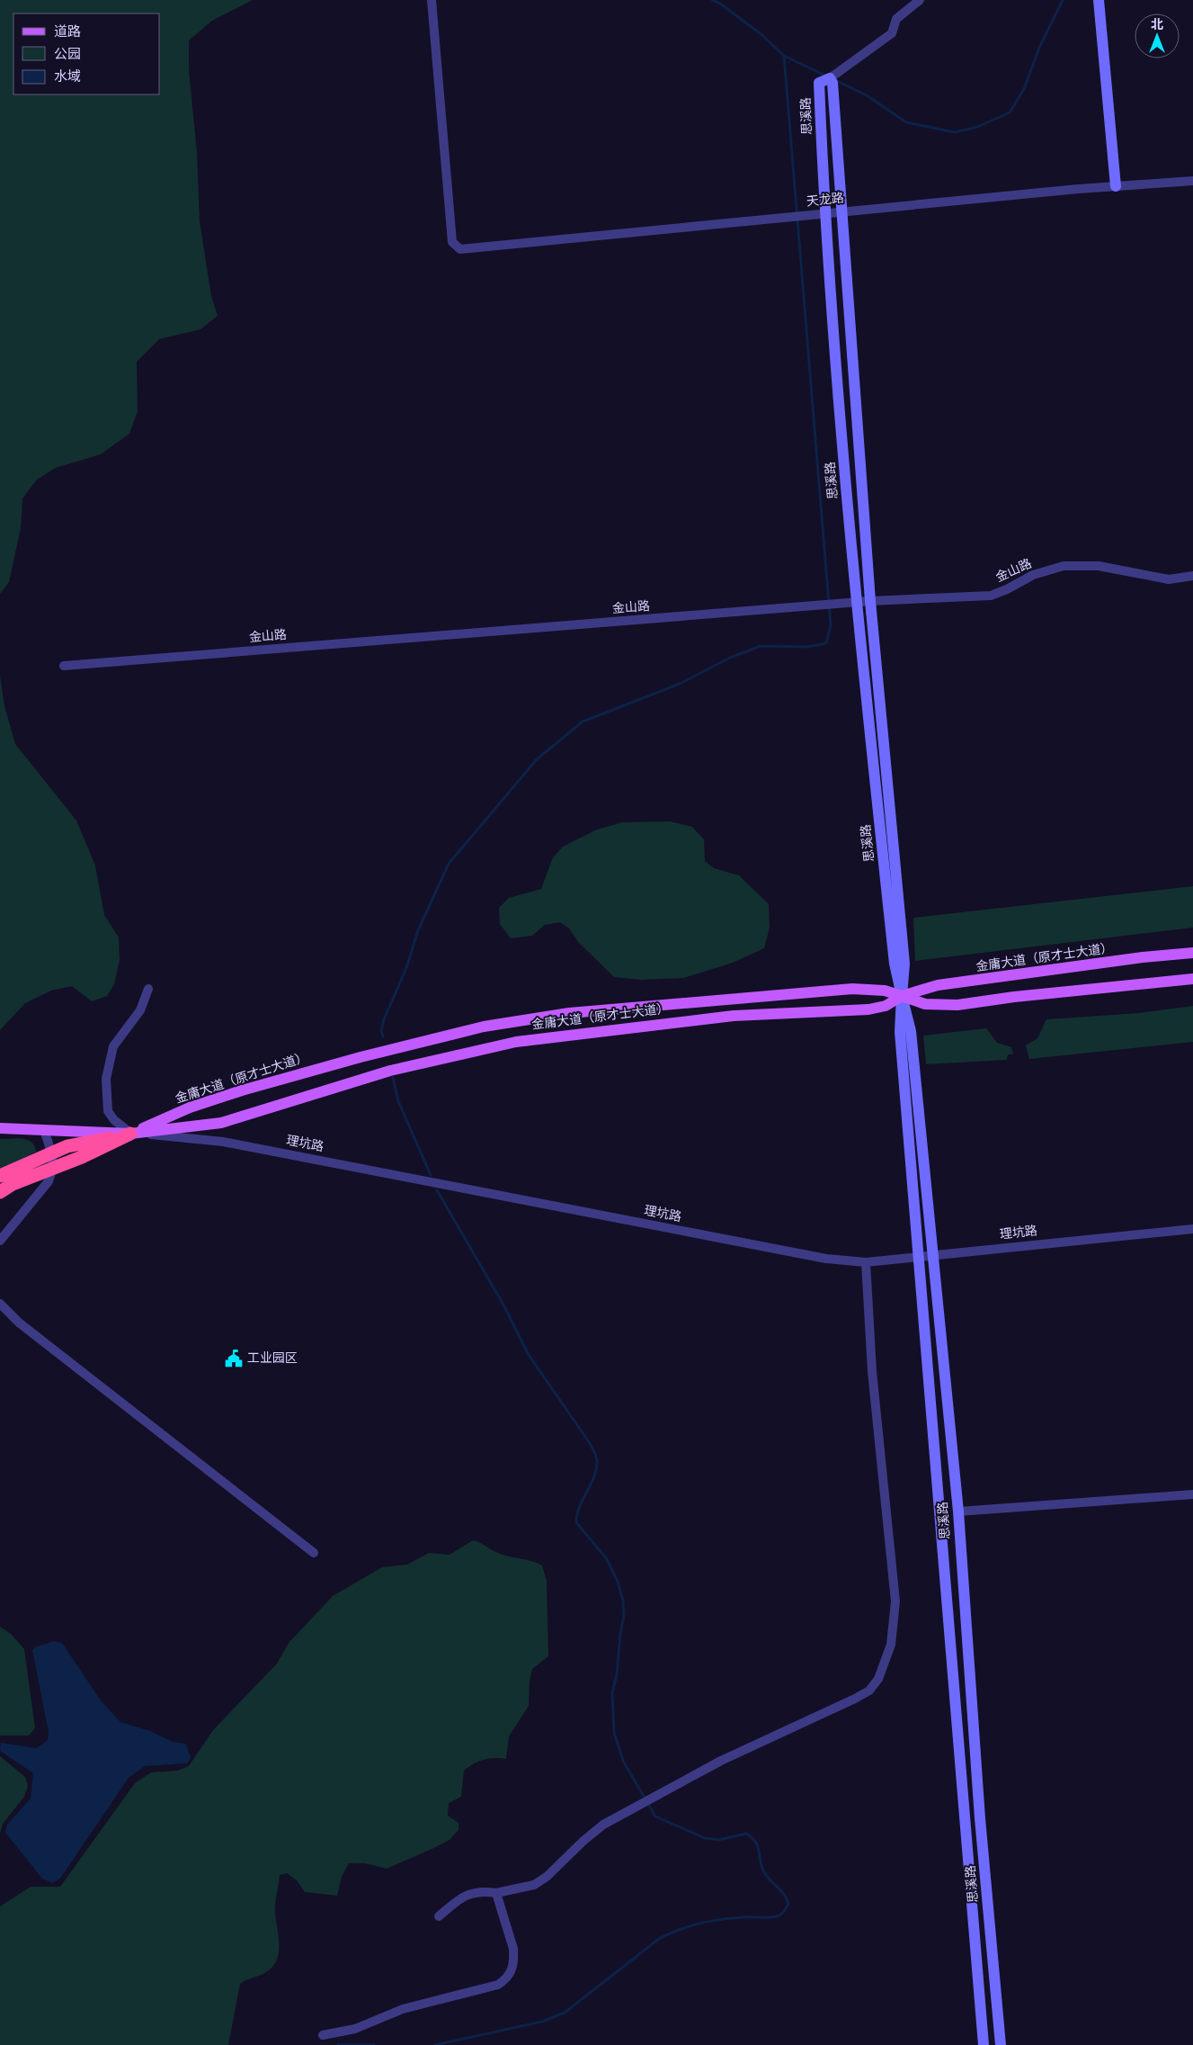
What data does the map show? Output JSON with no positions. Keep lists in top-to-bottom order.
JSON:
{
  "streets": {
    "main road": ["金庸大道（原才士大道）"],
    "street": [
      "思溪路",
      "天龙路",
      "金山路",
      "理坑路"
    ]
  },
  "crossings": [
    ["思溪路", "天龙路"],
    ["思溪路", "金山路"],
    ["思溪路", "金庸大道（原才士大道）"],
    ["思溪路", "理坑路"],
    ["金庸大道（原才士大道）", "理坑路"]
  ],
  "places": {
    "public building": ["工业园区"]
  },
  "legend": ["道路", "公园", "水域"],
  "north": "top"
}
